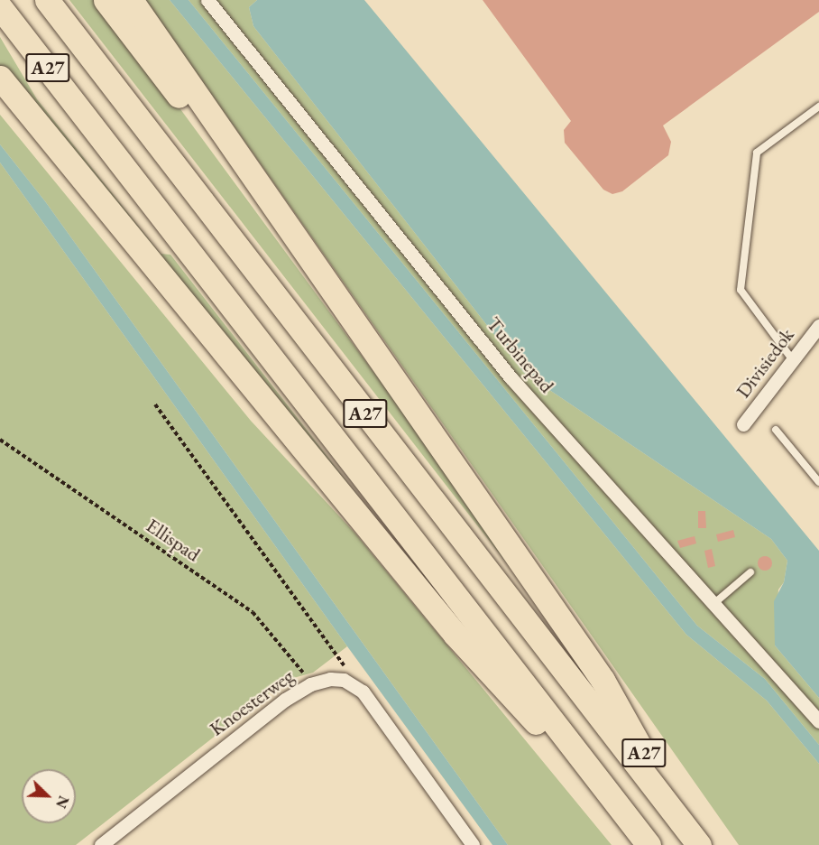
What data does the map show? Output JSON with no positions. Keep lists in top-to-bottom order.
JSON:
{
  "streets": {
    "highway": ["A27"],
    "street": ["Turbinepad", "Divisiedok", "Knoesterweg"],
    "path": ["Ellispad"]
  },
  "crossings": [
    ["Ellispad", "Knoesterweg"]
  ],
  "north": "bottom right"
}
